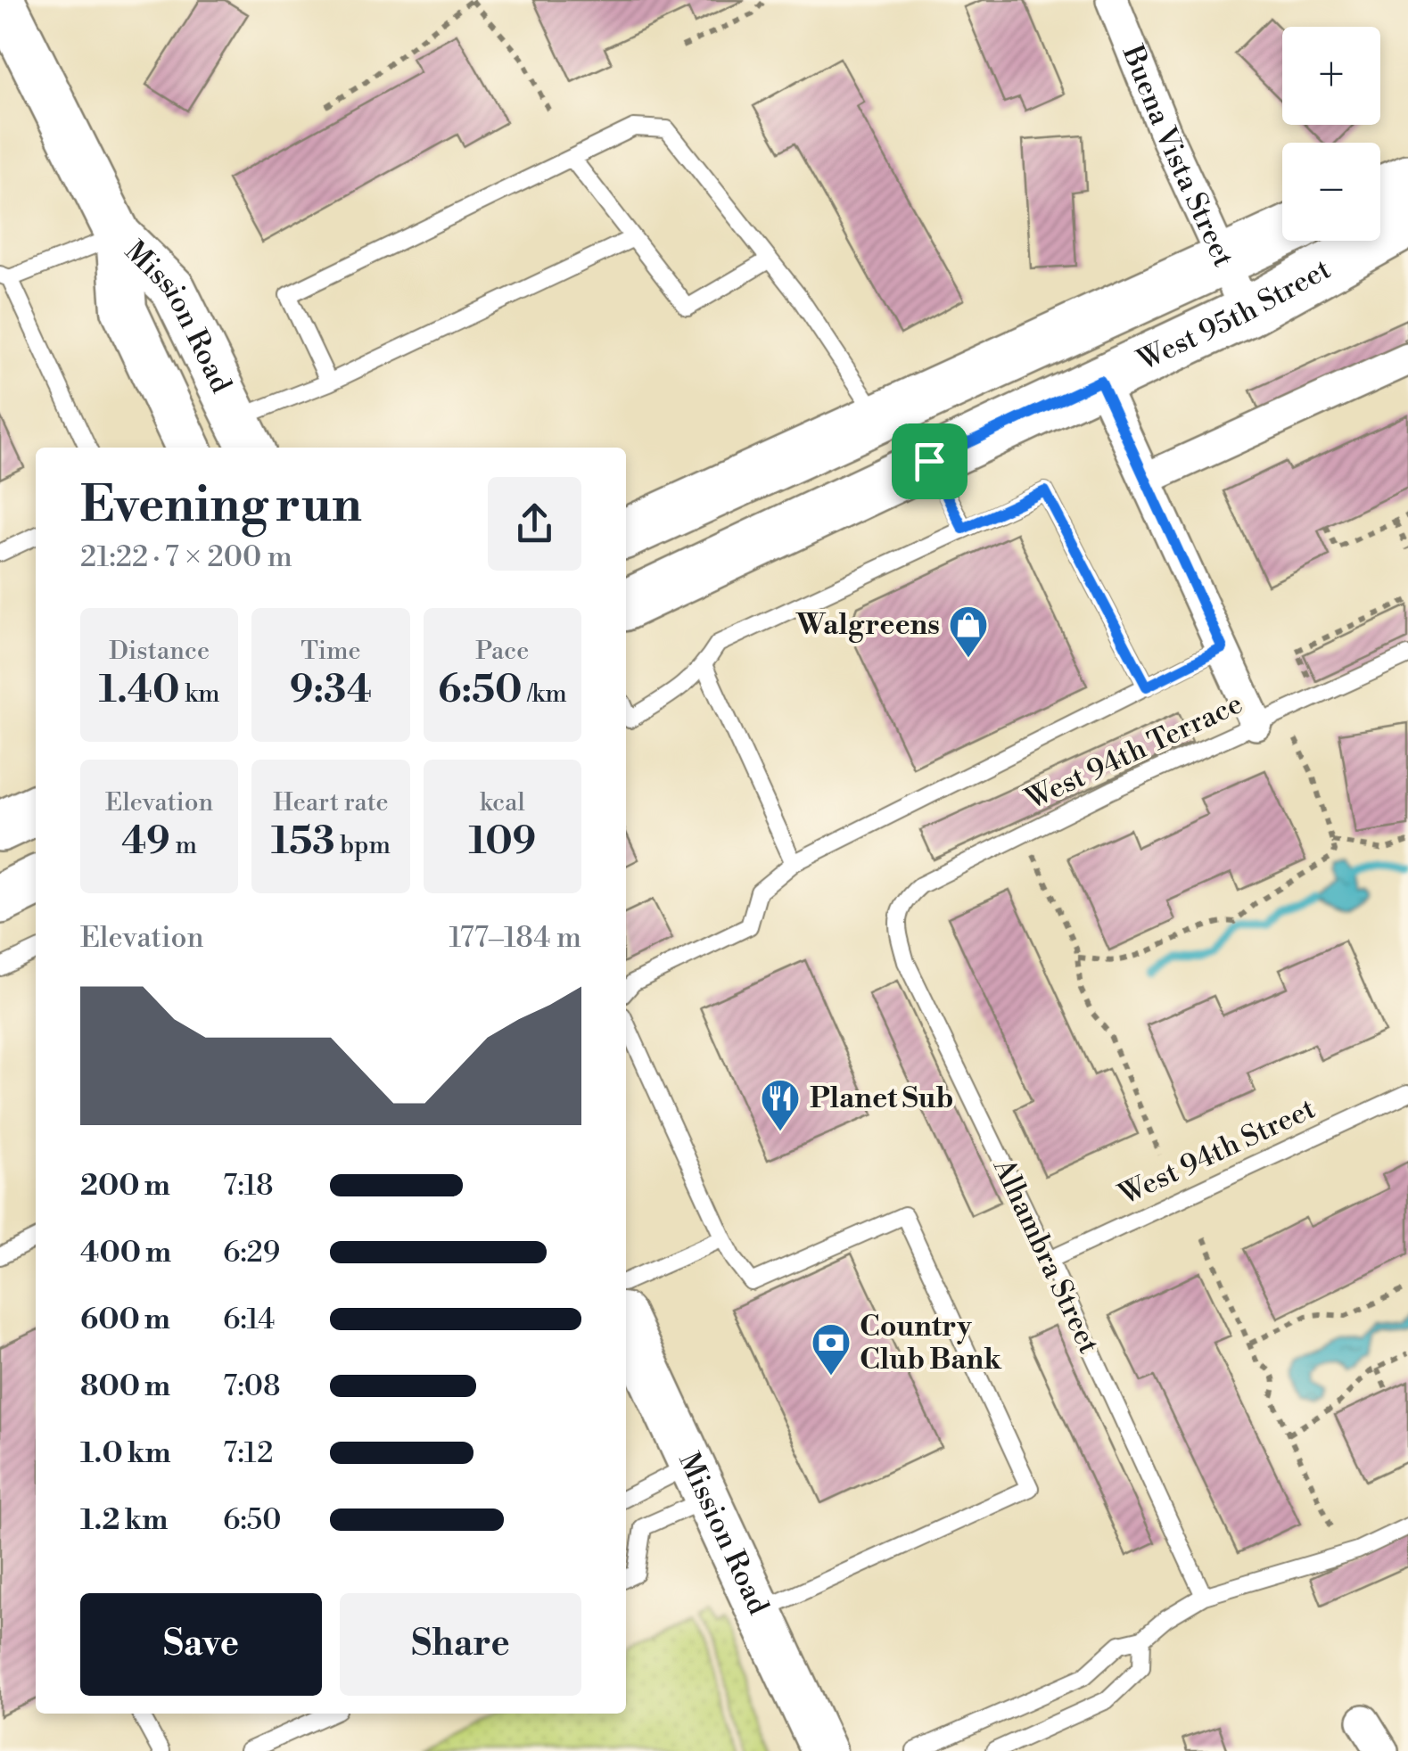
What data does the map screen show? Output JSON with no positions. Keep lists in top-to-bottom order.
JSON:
{
  "streets": {
    "main road": ["West 95th Street", "Mission Road"],
    "street": ["Buena Vista Street"],
    "lane": ["West 94th Terrace", "West 94th Street", "Alhambra Street"]
  },
  "crossings": [
    ["Buena Vista Street", "West 95th Street"],
    ["West 94th Terrace", "Alhambra Street"],
    ["West 94th Street", "Alhambra Street"]
  ],
  "places": {
    "shop": ["Walgreens"],
    "restaurant": ["Planet Sub"],
    "bank": ["Country Club Bank"]
  },
  "page": {
    "map_buttons": ["+", "−"],
    "heading": ["Evening run", "21:22 · 7 × 200 m"],
    "stats": [
      ["Distance", "1.40 km"],
      ["Time", "9:34"],
      ["Pace", "6:50 /km"],
      ["Elevation", "49 m"],
      ["Heart rate", "153 bpm"],
      ["kcal", "109"]
    ],
    "chart": ["Elevation", "177–184 m"],
    "list": [
      {
        "name": "200 m",
        "note": "7:18"
      },
      {
        "name": "400 m",
        "note": "6:29"
      },
      {
        "name": "600 m",
        "note": "6:14"
      },
      {
        "name": "800 m",
        "note": "7:08"
      },
      {
        "name": "1.0 km",
        "note": "7:12"
      },
      {
        "name": "1.2 km",
        "note": "6:50"
      }
    ],
    "buttons": ["Save", "Share"]
  }
}
